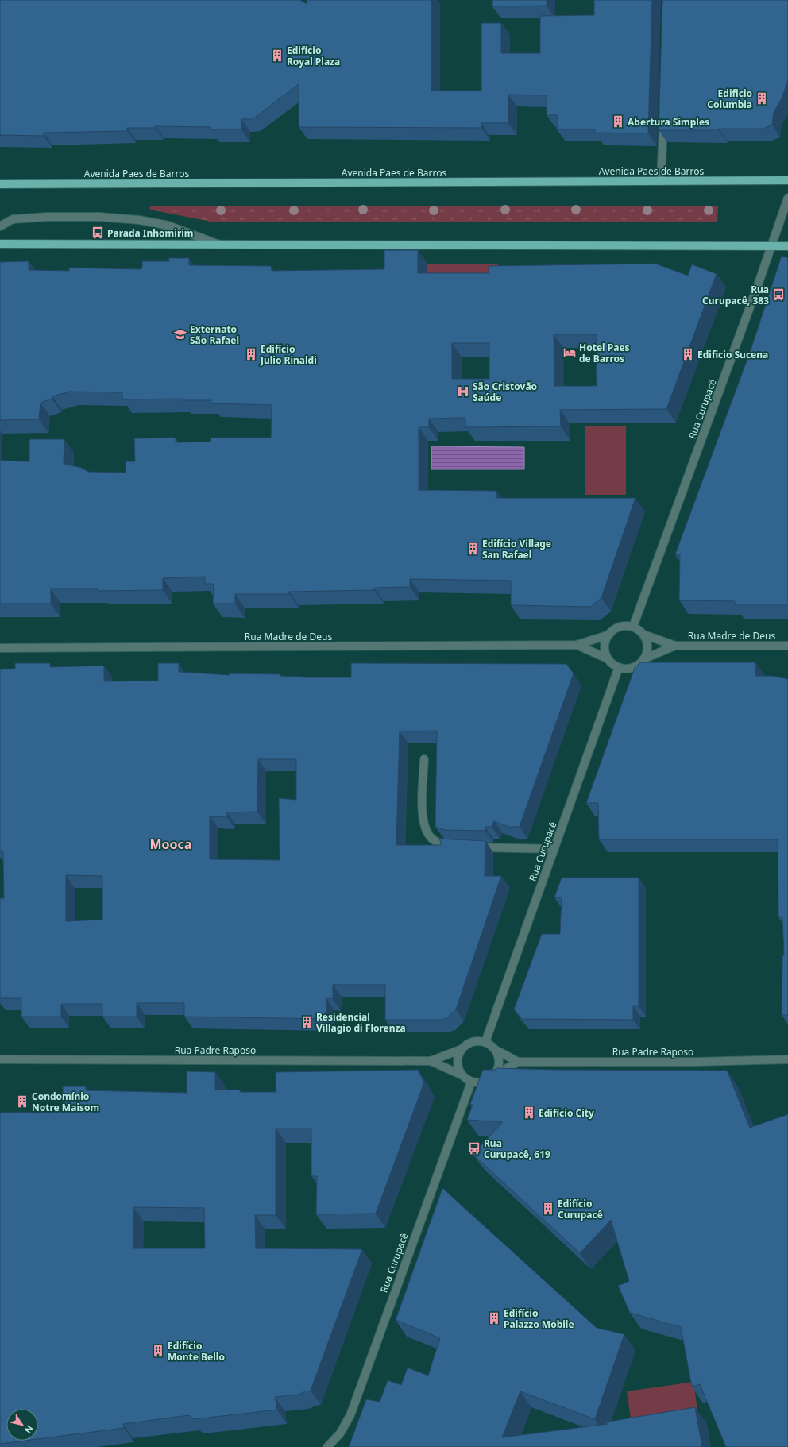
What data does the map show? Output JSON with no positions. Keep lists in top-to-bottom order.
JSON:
{
  "streets": {
    "main road": ["Avenida Paes de Barros"],
    "street": ["Rua Curupacê", "Rua Madre de Deus", "Rua Padre Raposo"]
  },
  "crossings": [
    ["Rua Curupacê", "Rua Madre de Deus"],
    ["Rua Curupacê", "Rua Padre Raposo"]
  ],
  "districts": ["Mooca"],
  "places": {
    "building": [
      "Edifício Royal Plaza",
      "Edificio Columbia",
      "Abertura Simples",
      "Edifício Julio Rinaldi",
      "Edificio Sucena",
      "Edifício Village San Rafael",
      "Residencial Villagio di Florenza",
      "Condomínio Notre Maisom",
      "Edifício City",
      "Edifício Curupacê",
      "Edifício Palazzo Mobile",
      "Edifício Monte Bello"
    ],
    "bus stop": ["Parada Inhomirim", "Rua Curupacê, 383", "Rua Curupacê, 619"],
    "school or university": ["Externato São Rafael"],
    "hotel": ["Hotel Paes de Barros"],
    "hospital": ["São Cristovão Saúde"]
  },
  "north": "bottom right"
}
